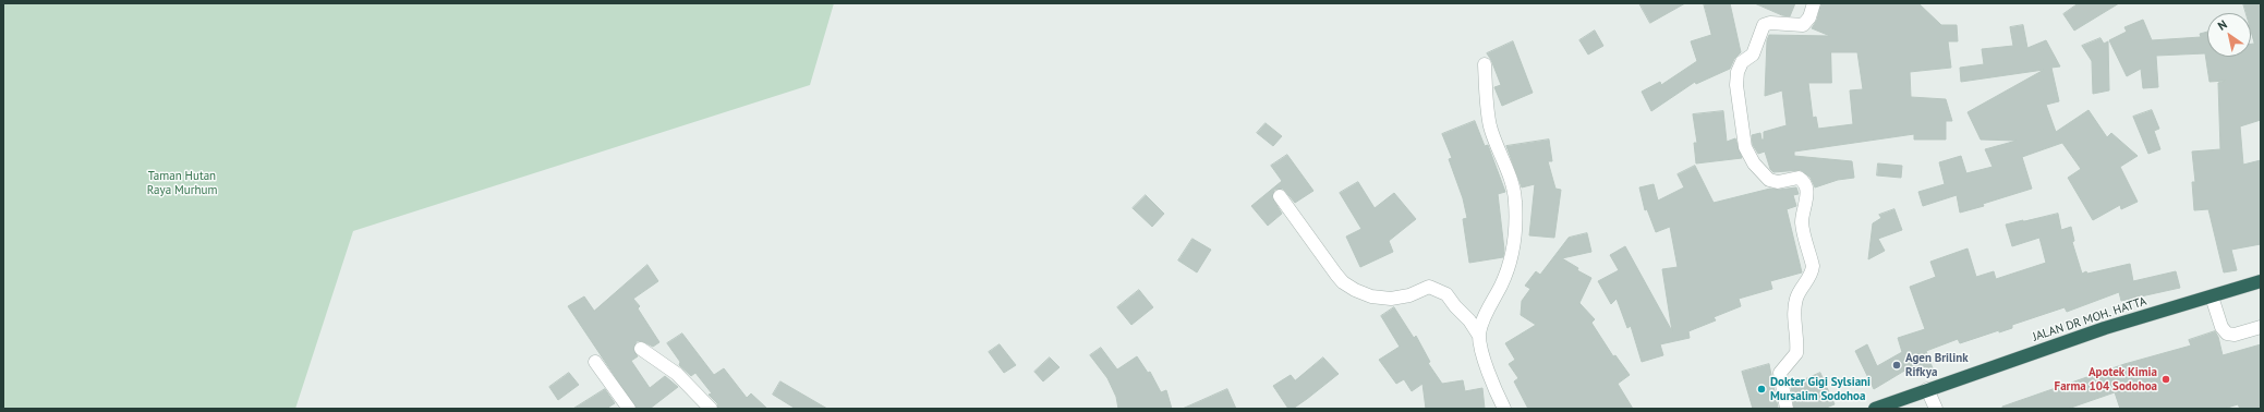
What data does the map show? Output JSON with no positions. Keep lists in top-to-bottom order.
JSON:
{
  "streets": {
    "highway": ["JALAN DR MOH. HATTA"]
  },
  "parks": ["Taman Hutan Raya Murhum"],
  "places": ["Agen Brilink Rifkya", "Apotek Kimia Farma 104 Sodohoa", "Dokter Gigi Sylsiani Mursalim Sodohoa"],
  "north": "top left"
}
